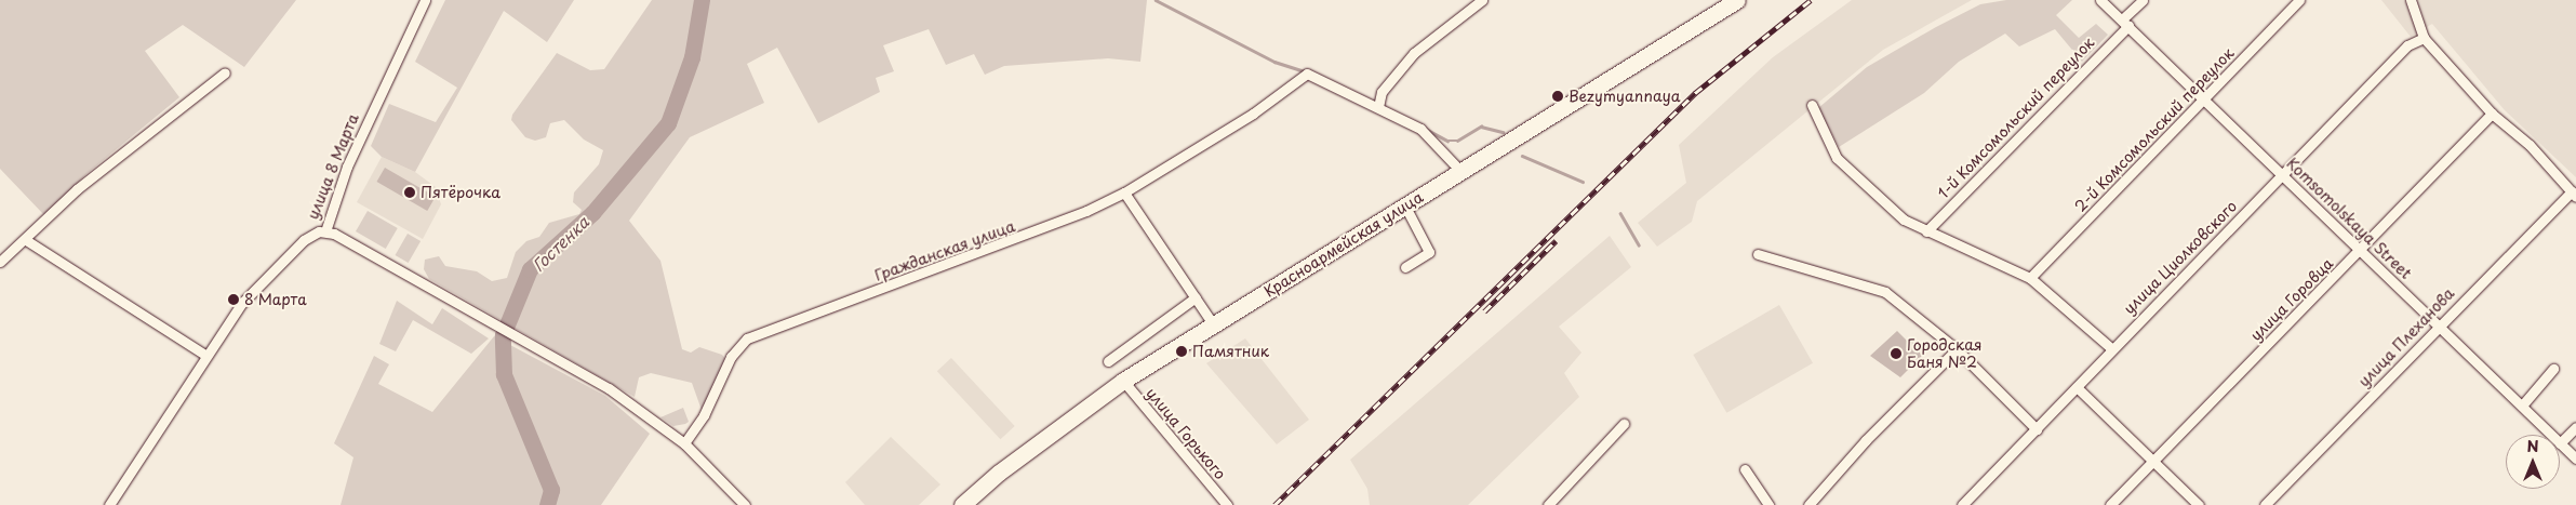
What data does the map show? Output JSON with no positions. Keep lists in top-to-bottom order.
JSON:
{
  "streets": {
    "main road": ["Красноармейская улица"],
    "street": [
      "1-й Комсомольский переулок",
      "2-й Комсомольский переулок",
      "улица 8 Марта",
      "Komsomolskaya Street",
      "Гражданская улица",
      "улица Циолковского",
      "улица Горовца",
      "улица Плеханова",
      "улица Горького"
    ]
  },
  "crossings": [
    ["1-й Комсомольский переулок", "Komsomolskaya Street"],
    ["2-й Комсомольский переулок", "Komsomolskaya Street"],
    ["Komsomolskaya Street", "улица Циолковского"],
    ["Komsomolskaya Street", "улица Горовца"],
    ["Komsomolskaya Street", "улица Плеханова"],
    ["Красноармейская улица", "улица Горького"]
  ],
  "water": ["Гостенка"],
  "places": [
    "Bezymyannaya",
    "Пятёрочка",
    "8 Марта",
    "Памятник",
    "Городская Баня №2"
  ],
  "north": "top"
}
